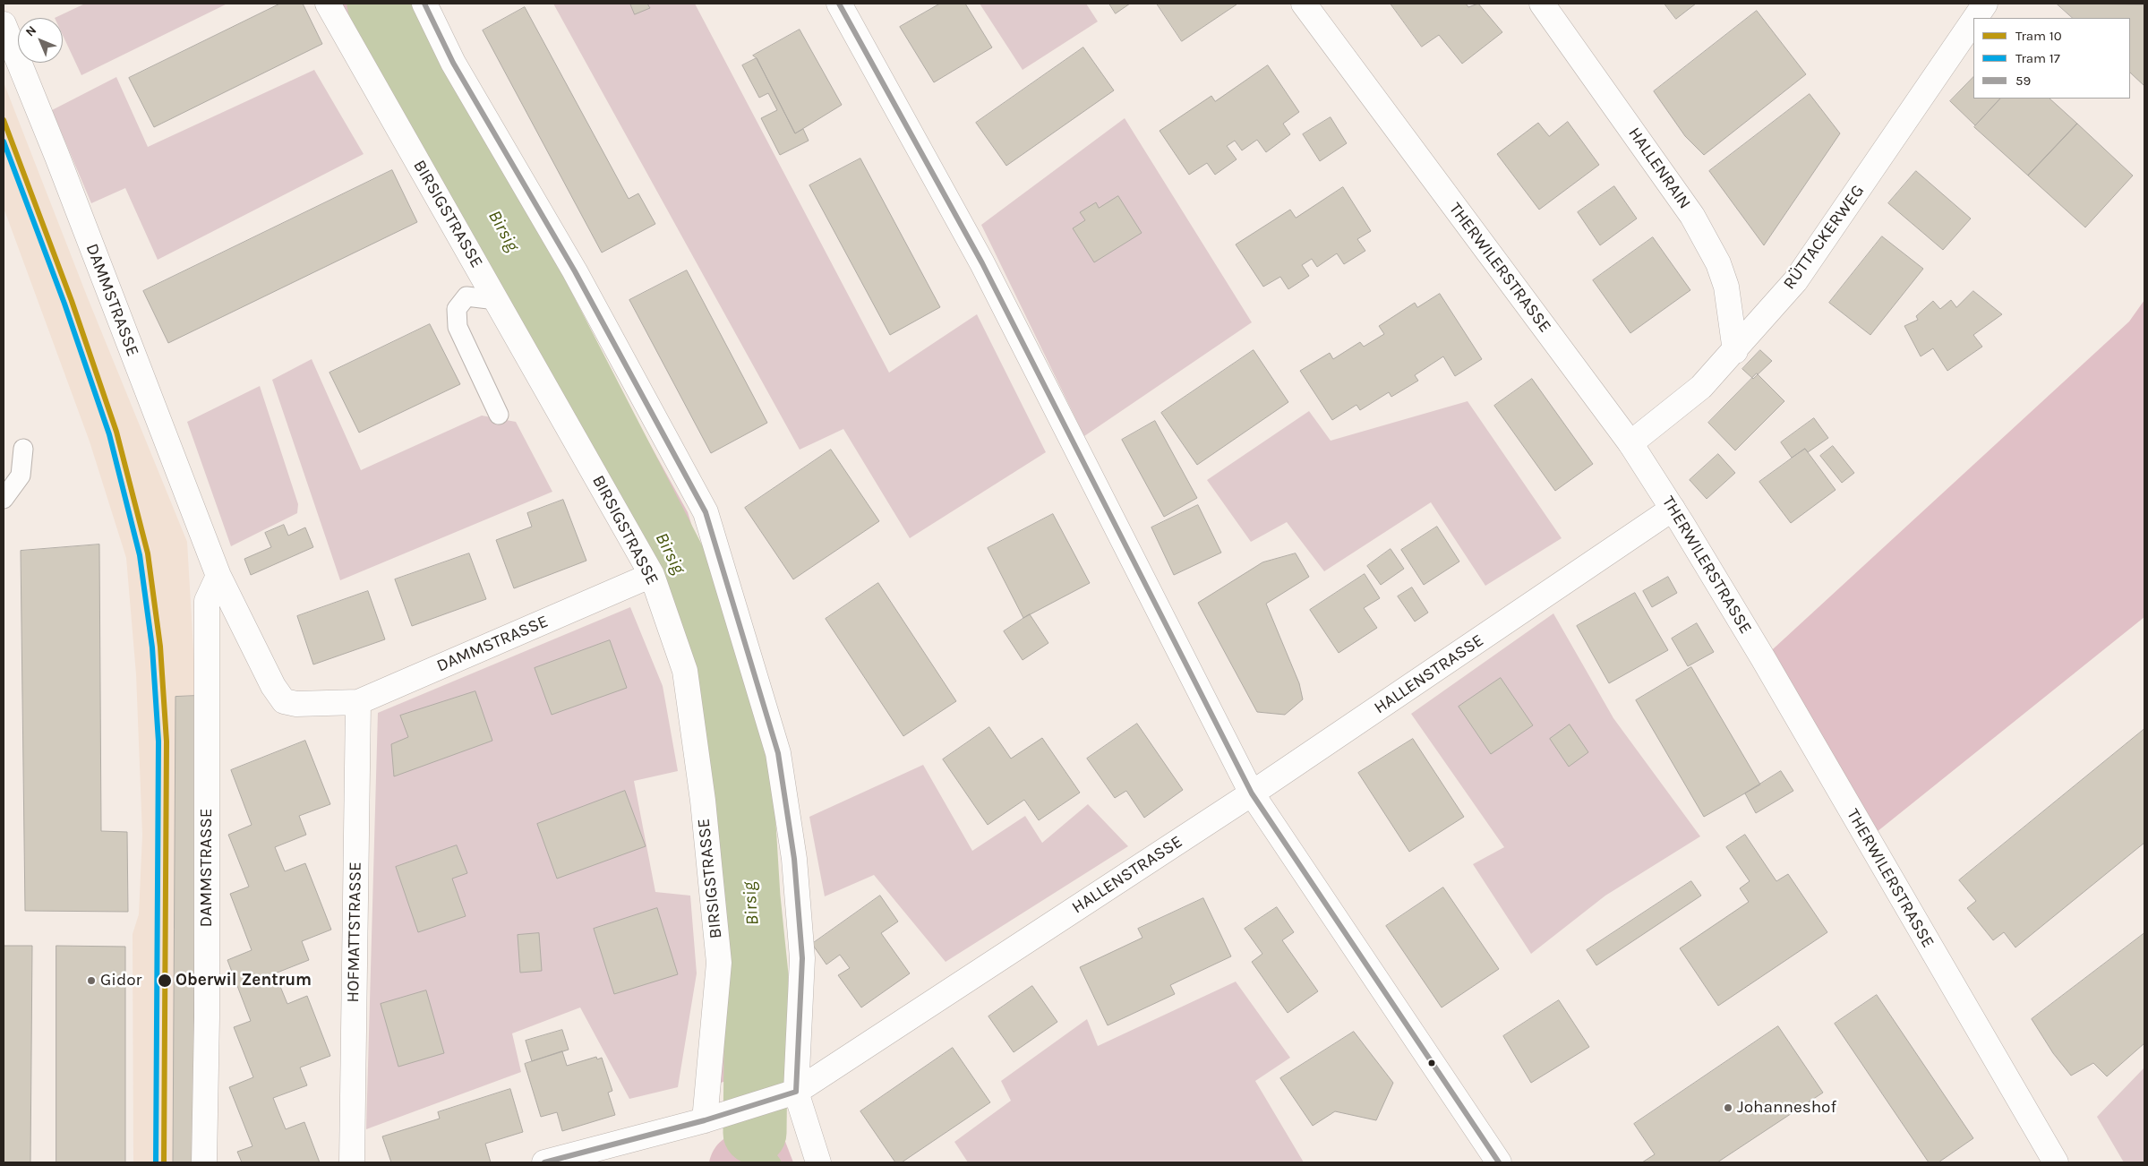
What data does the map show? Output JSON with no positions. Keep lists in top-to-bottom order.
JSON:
{
  "streets": {
    "street": [
      "HALLENRAIN",
      "BIRSIGSTRASSE",
      "RÜTTACKERWEG",
      "THERWILERSTRASSE",
      "DAMMSTRASSE",
      "HALLENSTRASSE",
      "HOFMATTSTRASSE"
    ]
  },
  "crossings": [
    ["HALLENRAIN", "RÜTTACKERWEG"],
    ["BIRSIGSTRASSE", "DAMMSTRASSE"],
    ["BIRSIGSTRASSE", "HALLENSTRASSE"],
    ["RÜTTACKERWEG", "THERWILERSTRASSE"],
    ["THERWILERSTRASSE", "HALLENSTRASSE"],
    ["DAMMSTRASSE", "HOFMATTSTRASSE"]
  ],
  "water": ["Birsig"],
  "places": ["Gidor", "Oberwil Zentrum", "Johanneshof"],
  "lines": ["transit line 59", "tram line 10", "tram line 17"],
  "legend": ["Tram 10", "Tram 17", "59"],
  "north": "top left"
}
